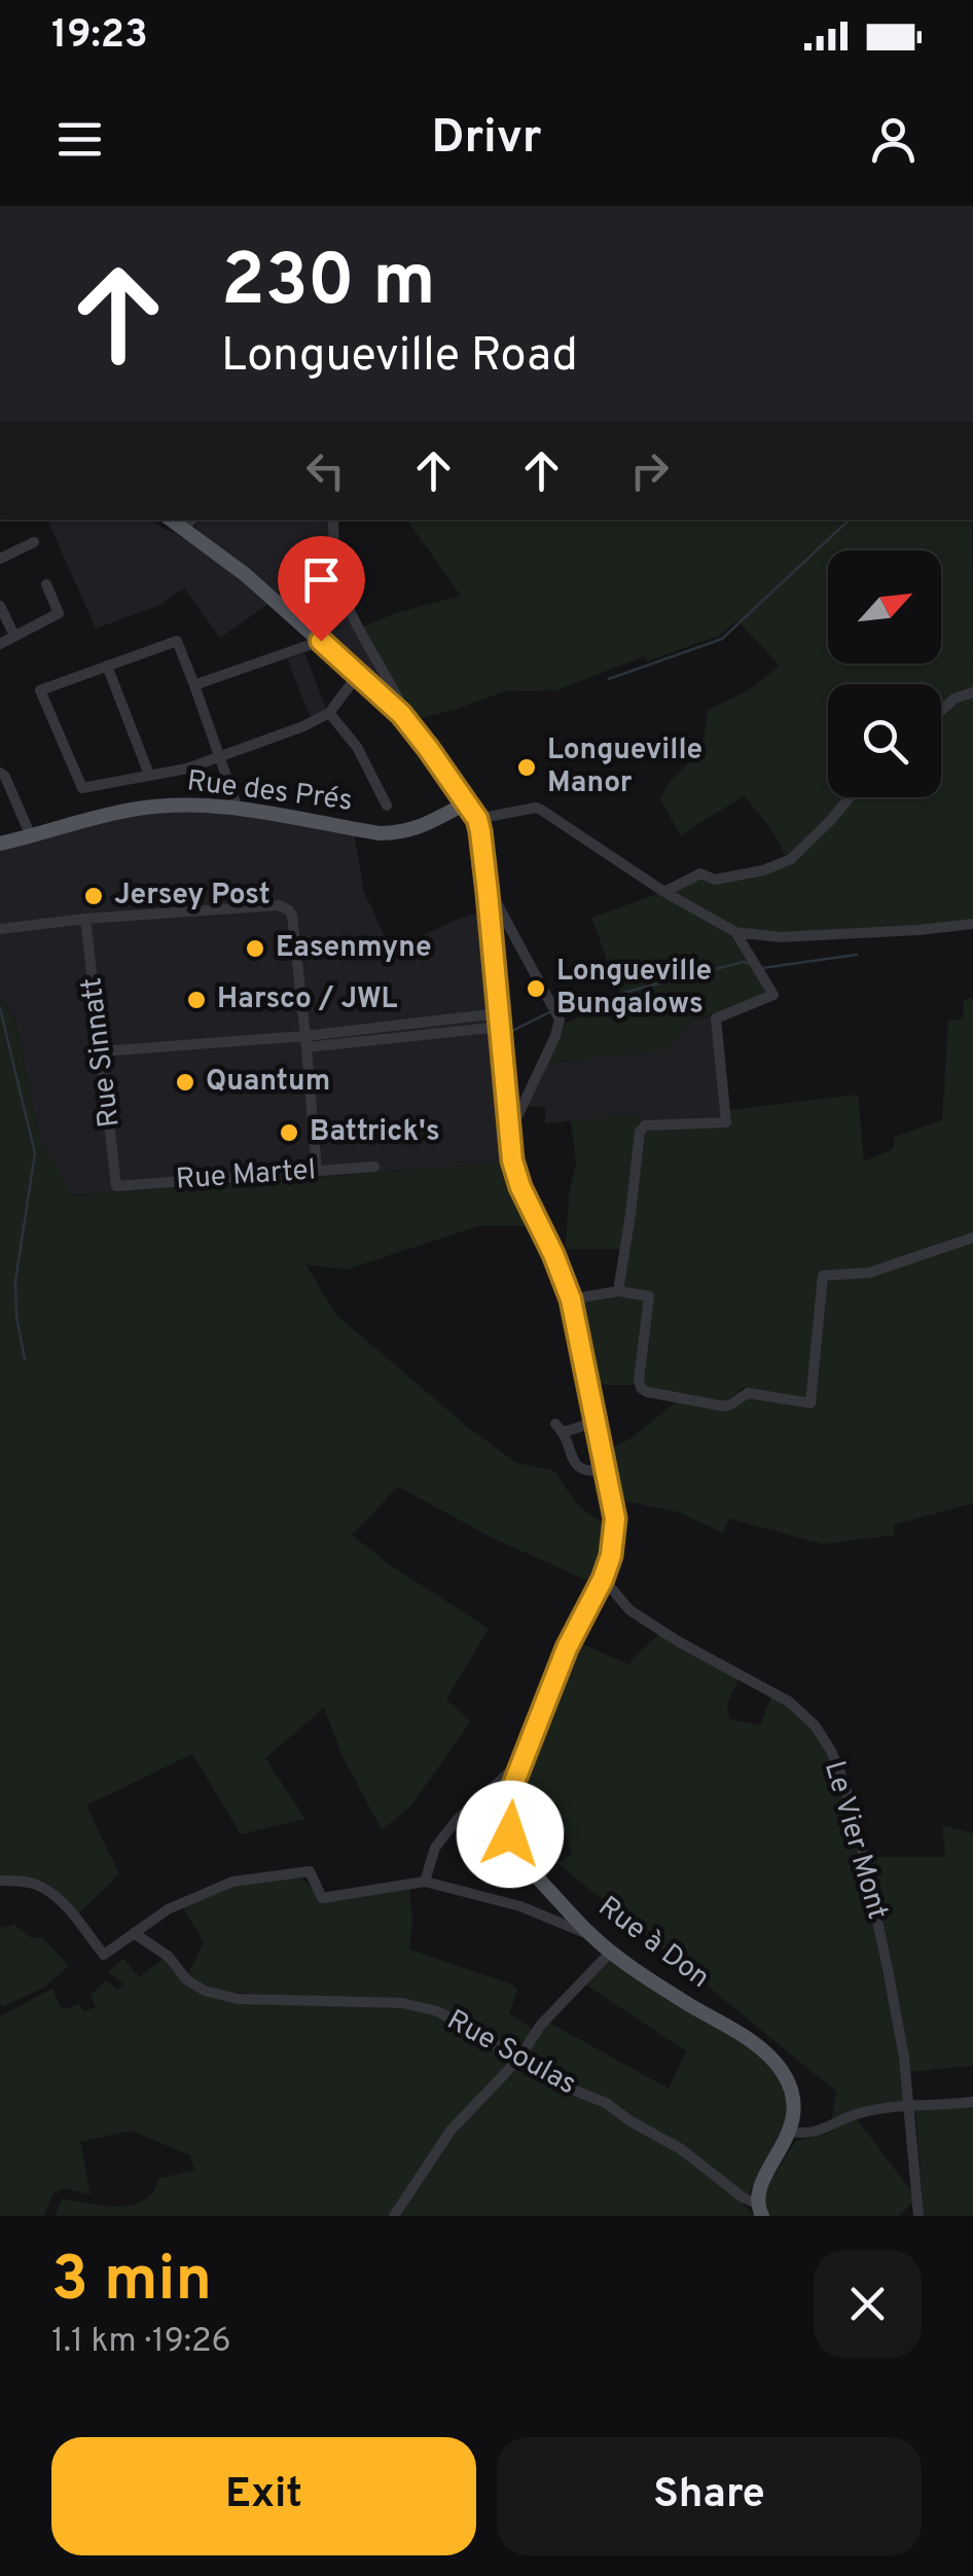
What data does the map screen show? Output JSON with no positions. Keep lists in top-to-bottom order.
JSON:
{
  "streets": {
    "main road": ["Rue des Prés", "Rue à Don"],
    "street": [
      "Rue Sinnatt",
      "Rue Martel",
      "Le Vier Mont",
      "Rue Soulas"
    ]
  },
  "crossings": [
    ["Rue Sinnatt", "Rue Martel"],
    ["Le Vier Mont", "Rue à Don"]
  ],
  "places": [
    "Longueville Manor",
    "Jersey Post",
    "Easenmyne",
    "Longueville Bungalows",
    "Harsco / JWL",
    "Quantum",
    "Battrick's"
  ],
  "north": "top right",
  "page": {
    "status": "19:23",
    "header": "Drivr",
    "turn": ["230 m", "Longueville Road"],
    "heading": ["3 min", "1.1 km · 19:26"],
    "buttons": ["Exit", "Share"]
  }
}
